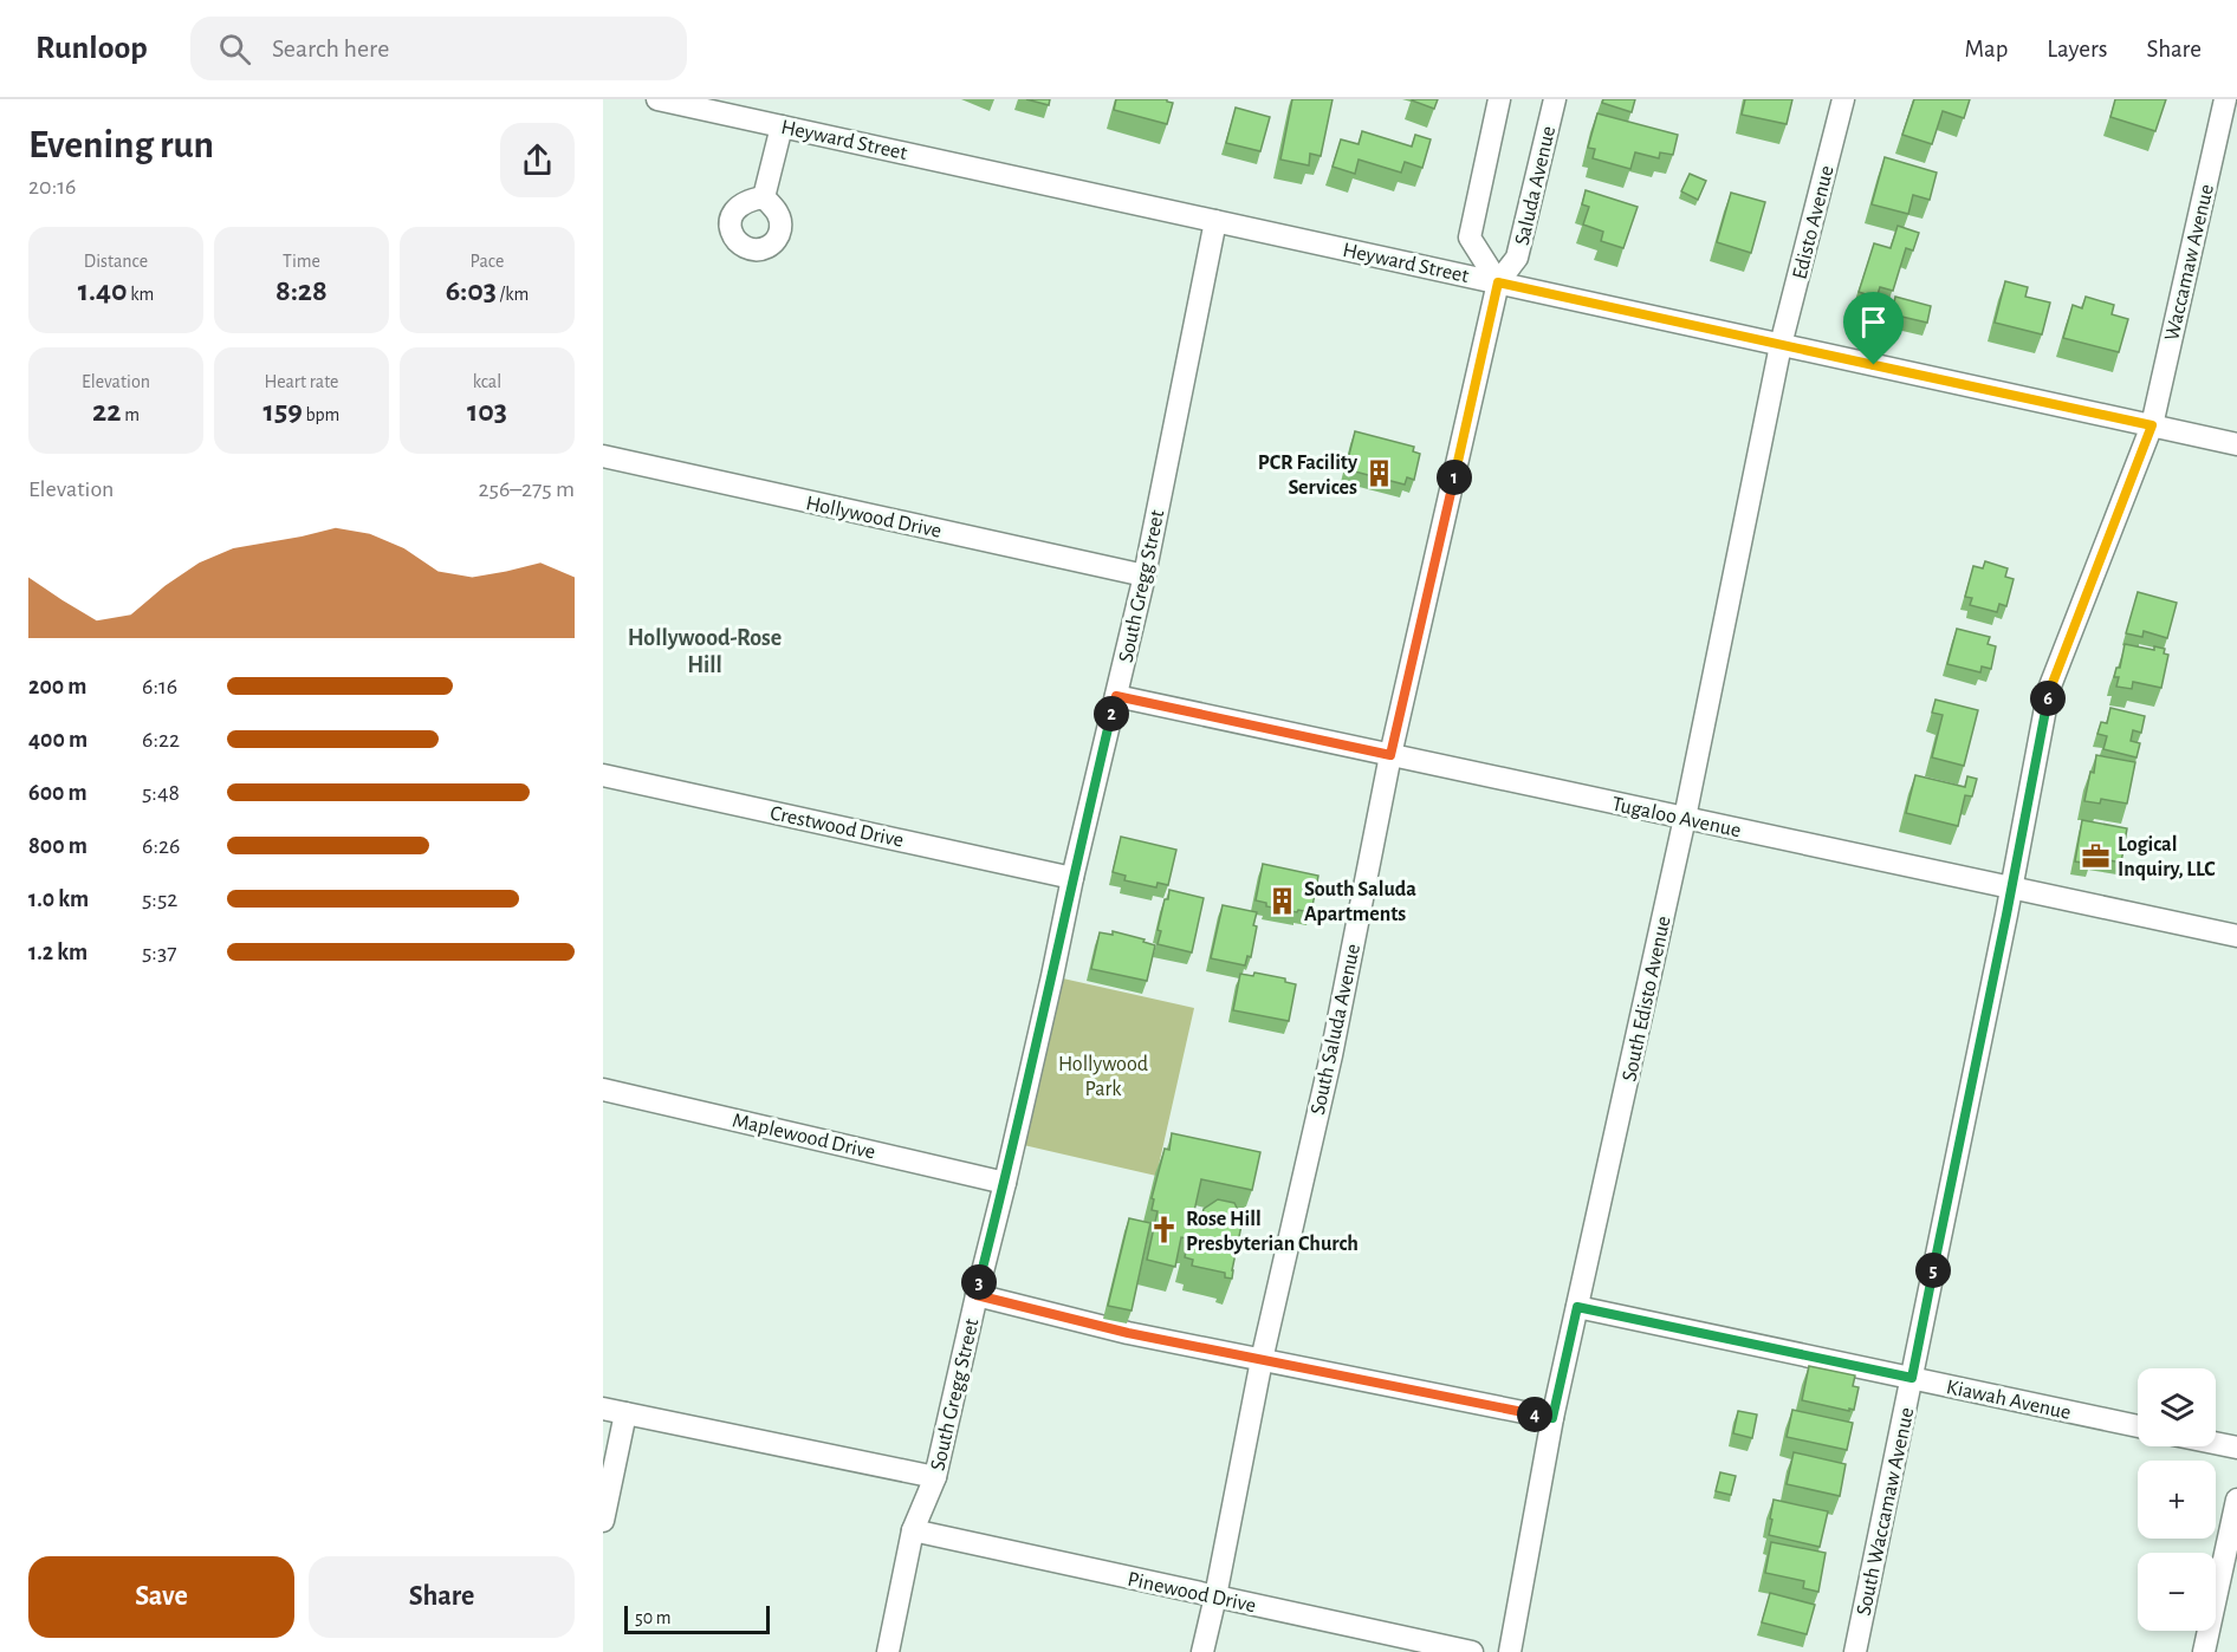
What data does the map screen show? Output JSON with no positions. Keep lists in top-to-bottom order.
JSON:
{
  "streets": {
    "street": [
      "Heyward Street",
      "Saluda Avenue",
      "Edisto Avenue",
      "Waccamaw Avenue",
      "Hollywood Drive",
      "South Gregg Street",
      "Tugaloo Avenue",
      "Crestwood Drive",
      "South Edisto Avenue",
      "South Saluda Avenue",
      "Maplewood Drive",
      "Kiawah Avenue",
      "South Waccamaw Avenue",
      "Pinewood Drive"
    ]
  },
  "crossings": [
    ["Heyward Street", "Saluda Avenue"],
    ["Heyward Street", "Edisto Avenue"],
    ["Heyward Street", "Waccamaw Avenue"],
    ["Heyward Street", "South Gregg Street"],
    ["Heyward Street", "South Edisto Avenue"],
    ["Heyward Street", "South Saluda Avenue"],
    ["Heyward Street", "South Waccamaw Avenue"],
    ["Saluda Avenue", "South Saluda Avenue"],
    ["Edisto Avenue", "South Edisto Avenue"],
    ["Waccamaw Avenue", "South Waccamaw Avenue"],
    ["Hollywood Drive", "South Gregg Street"],
    ["South Gregg Street", "Tugaloo Avenue"],
    ["South Gregg Street", "Crestwood Drive"],
    ["South Gregg Street", "Maplewood Drive"],
    ["South Gregg Street", "Pinewood Drive"],
    ["Tugaloo Avenue", "South Edisto Avenue"],
    ["Tugaloo Avenue", "South Saluda Avenue"],
    ["Tugaloo Avenue", "South Waccamaw Avenue"],
    ["South Edisto Avenue", "Kiawah Avenue"],
    ["South Saluda Avenue", "Pinewood Drive"],
    ["Kiawah Avenue", "South Waccamaw Avenue"]
  ],
  "districts": ["Hollywood-Rose Hill"],
  "parks": ["Hollywood Park"],
  "places": {
    "building": ["PCR Facility Services", "South Saluda Apartments"],
    "office": ["Logical Inquiry, LLC"],
    "church": ["Rose Hill Presbyterian Church"]
  },
  "scale_bar": "50 m",
  "page": {
    "header": "Runloop",
    "search": "Search here",
    "nav": ["Map", "Layers", "Share"],
    "heading": ["Evening run", "20:16"],
    "stats": [
      ["Distance", "1.40 km"],
      ["Time", "8:28"],
      ["Pace", "6:03 /km"],
      ["Elevation", "22 m"],
      ["Heart rate", "159 bpm"],
      ["kcal", "103"]
    ],
    "pins": [
      "1",
      "6",
      "2",
      "5",
      "3",
      "4"
    ],
    "chart": ["Elevation", "256–275 m"],
    "list": [
      {
        "name": "200 m",
        "note": "6:16"
      },
      {
        "name": "400 m",
        "note": "6:22"
      },
      {
        "name": "600 m",
        "note": "5:48"
      },
      {
        "name": "800 m",
        "note": "6:26"
      },
      {
        "name": "1.0 km",
        "note": "5:52"
      },
      {
        "name": "1.2 km",
        "note": "5:37"
      }
    ],
    "map_buttons": ["+", "−"],
    "buttons": ["Save", "Share"],
    "scale": "50 m"
  }
}
